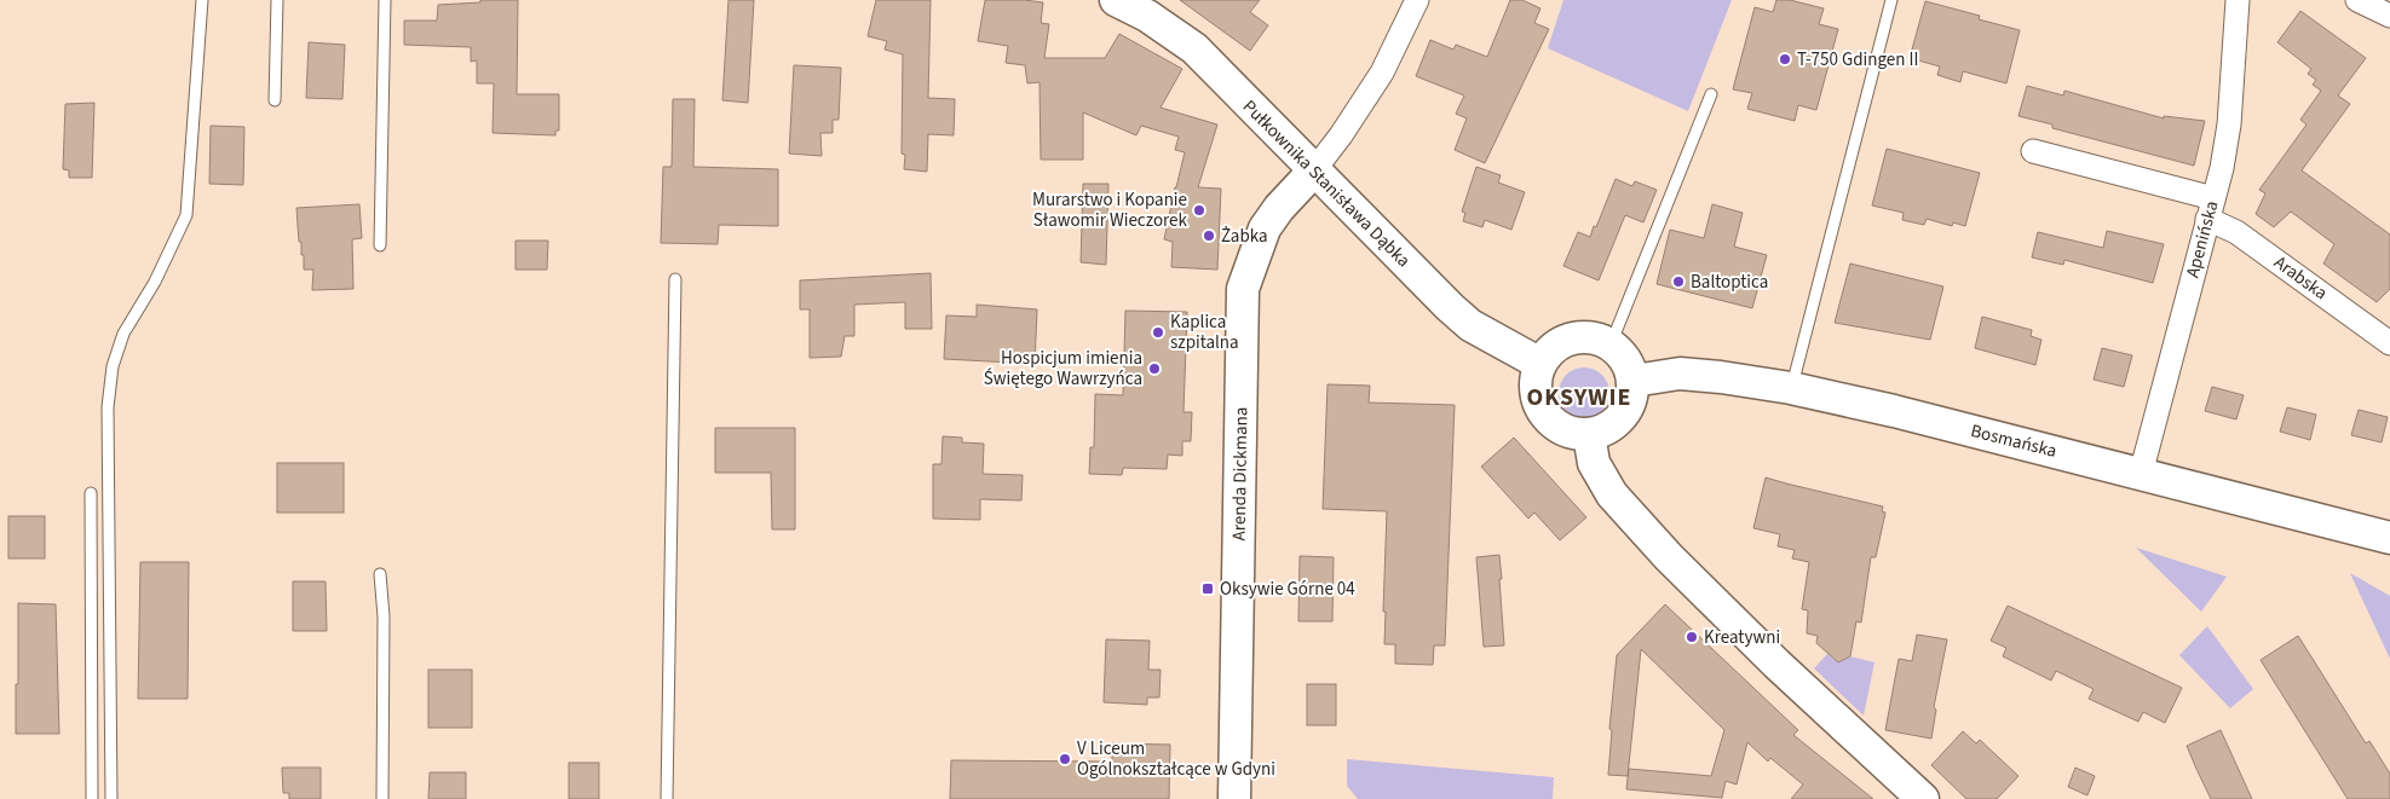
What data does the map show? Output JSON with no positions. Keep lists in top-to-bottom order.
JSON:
{
  "streets": {
    "street": [
      "Pułkownika Stanisława Dąbka",
      "Apenińska",
      "Arabska",
      "Bosmańska",
      "Arenda Dickmana"
    ]
  },
  "crossings": [
    ["Pułkownika Stanisława Dąbka", "Bosmańska"],
    ["Pułkownika Stanisława Dąbka", "Arenda Dickmana"],
    ["Apenińska", "Arabska"],
    ["Apenińska", "Bosmańska"]
  ],
  "districts": ["OKSYWIE"],
  "places": {
    "other": [
      "T-750 Gdingen II",
      "Murarstwo i Kopanie Sławomir Wieczorek",
      "Żabka",
      "Baltoptica",
      "Kaplica szpitalna",
      "Hospicjum imienia Świętego Wawrzyńca",
      "Kreatywni",
      "V Liceum Ogólnokształcące w Gdyni"
    ],
    "transit": ["Oksywie Górne 04"]
  }
}
